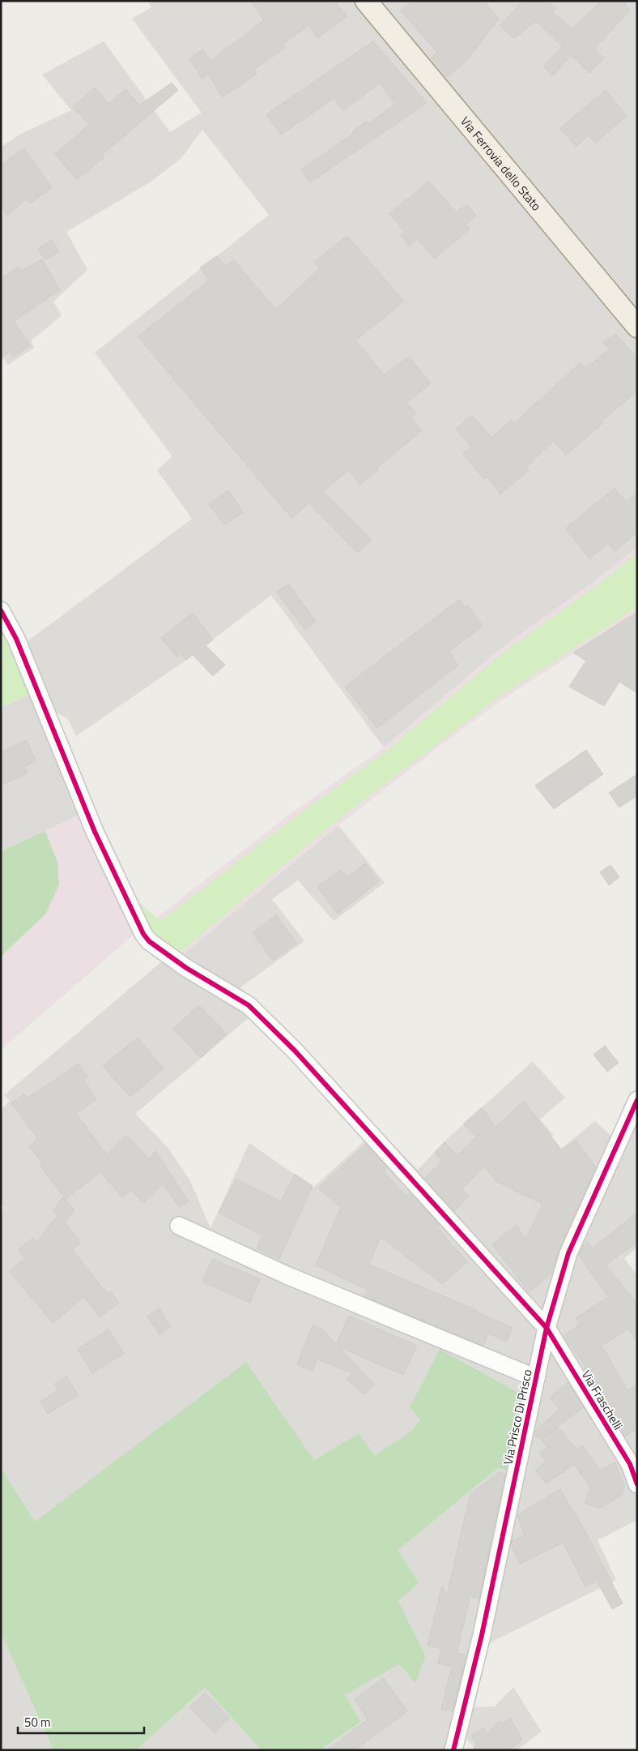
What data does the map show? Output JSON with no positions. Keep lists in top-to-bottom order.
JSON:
{
  "streets": {
    "main road": ["Via Ferrovia dello Stato"],
    "street": ["Via Fraschelli", "Via Prisco Di Prisco"]
  },
  "crossings": [
    ["Via Fraschelli", "Via Prisco Di Prisco"]
  ],
  "scale_bar": "50 m"
}
